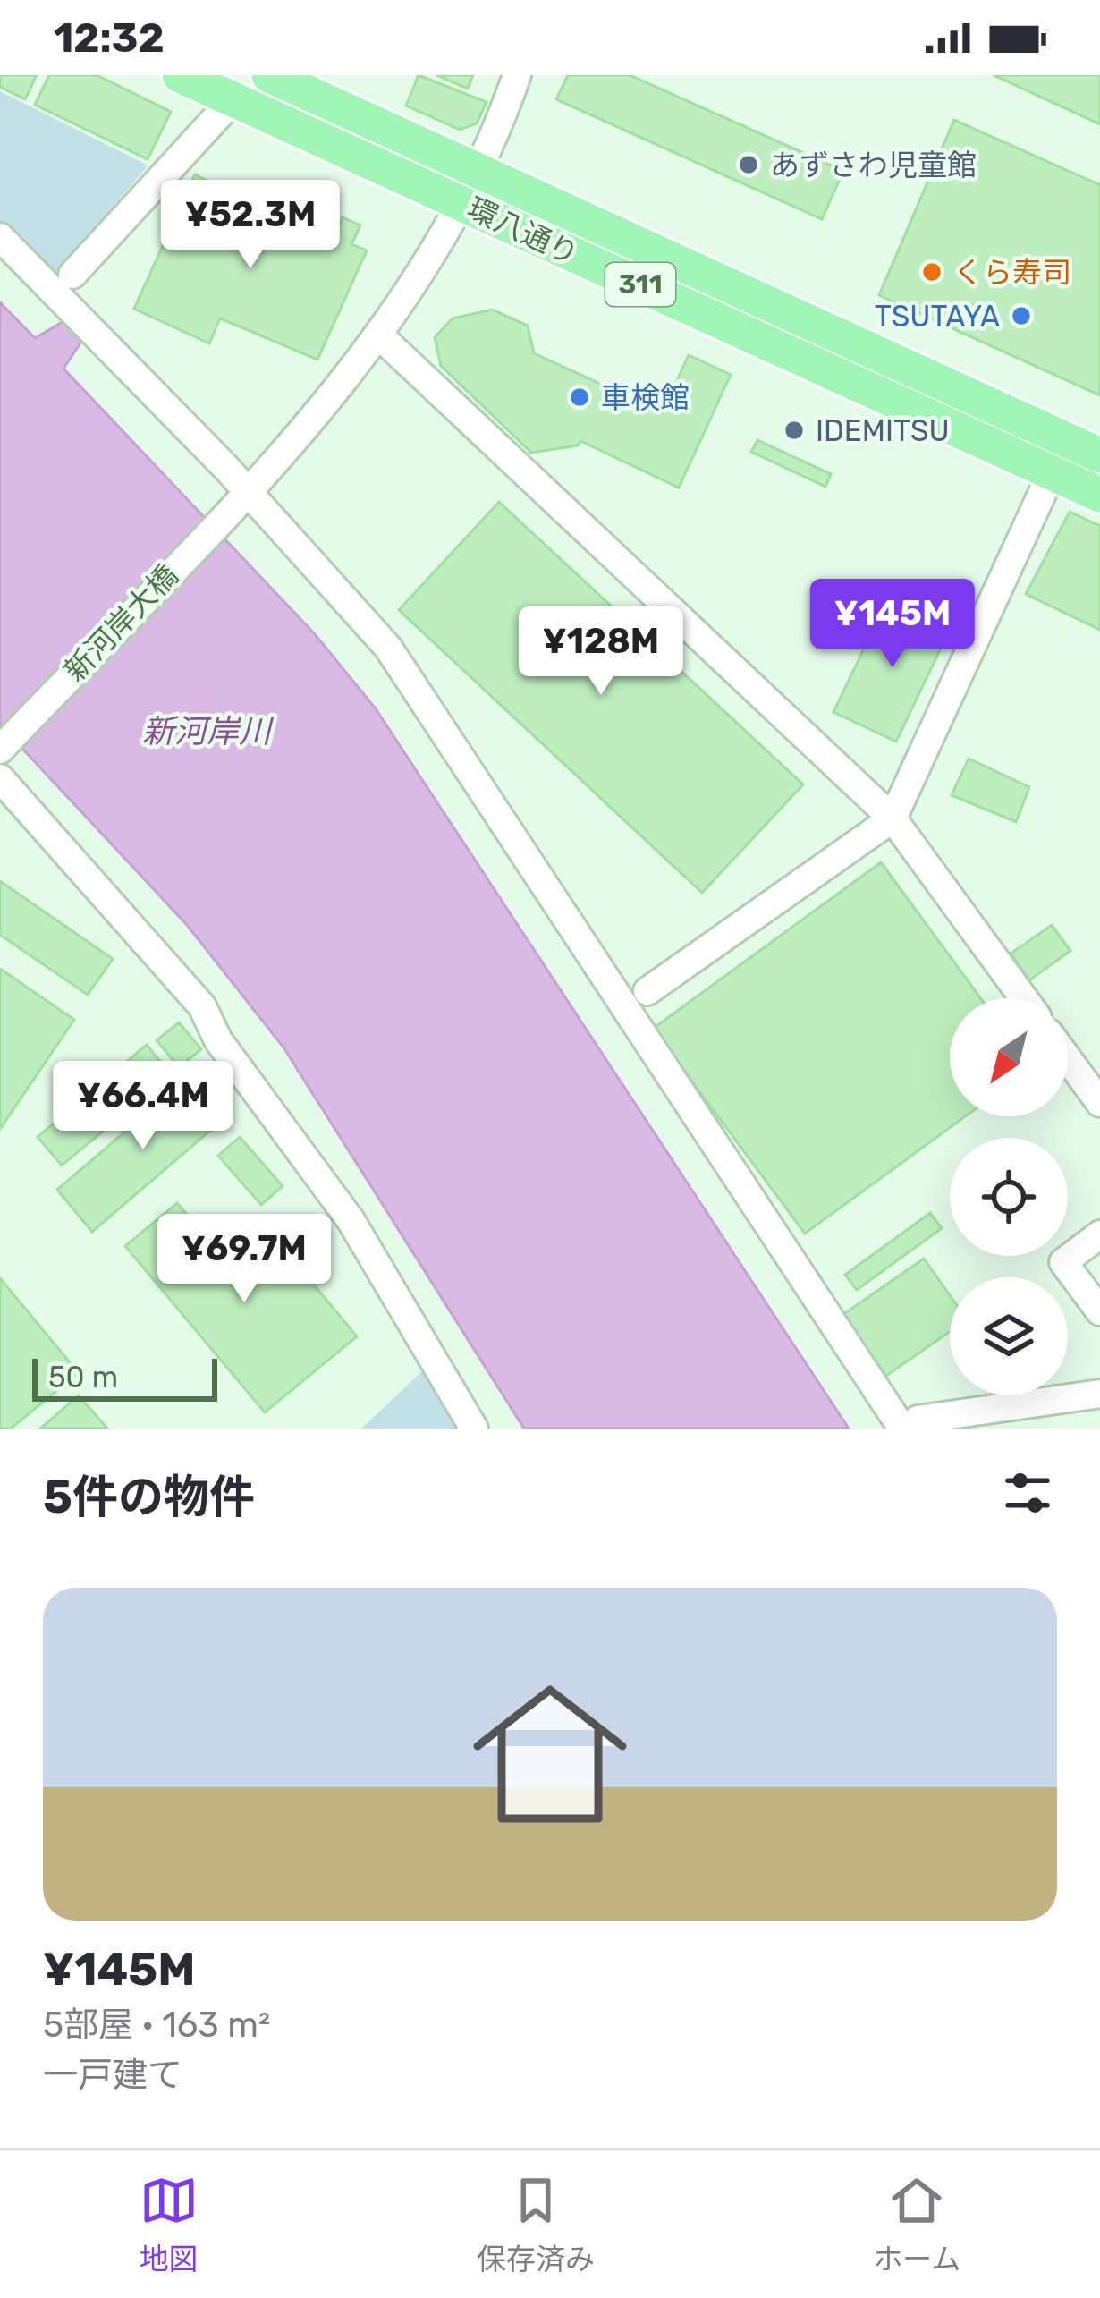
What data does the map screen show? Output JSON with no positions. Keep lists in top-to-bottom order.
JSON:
{
  "streets": {
    "main road": ["環八通り", "311"],
    "street": ["新河岸大橋"]
  },
  "crossings": [
    ["環八通り", "新河岸大橋"]
  ],
  "water": ["新河岸川"],
  "places": [
    "あずさわ児童館",
    "くら寿司",
    "TSUTAYA",
    "車検館",
    "IDEMITSU"
  ],
  "scale_bar": "50 m",
  "north": "bottom left",
  "page": {
    "status": "12:32",
    "price": [
      "¥52.3M",
      "¥145M",
      "¥128M",
      "¥66.4M",
      "¥69.7M"
    ],
    "scale": "50 m",
    "heading": "5件の物件",
    "list": [
      {
        "name": "¥145M",
        "note": "5部屋 · 163 m² · 一戸建て"
      }
    ],
    "tabs": ["地図", "保存済み", "ホーム"]
  }
}
